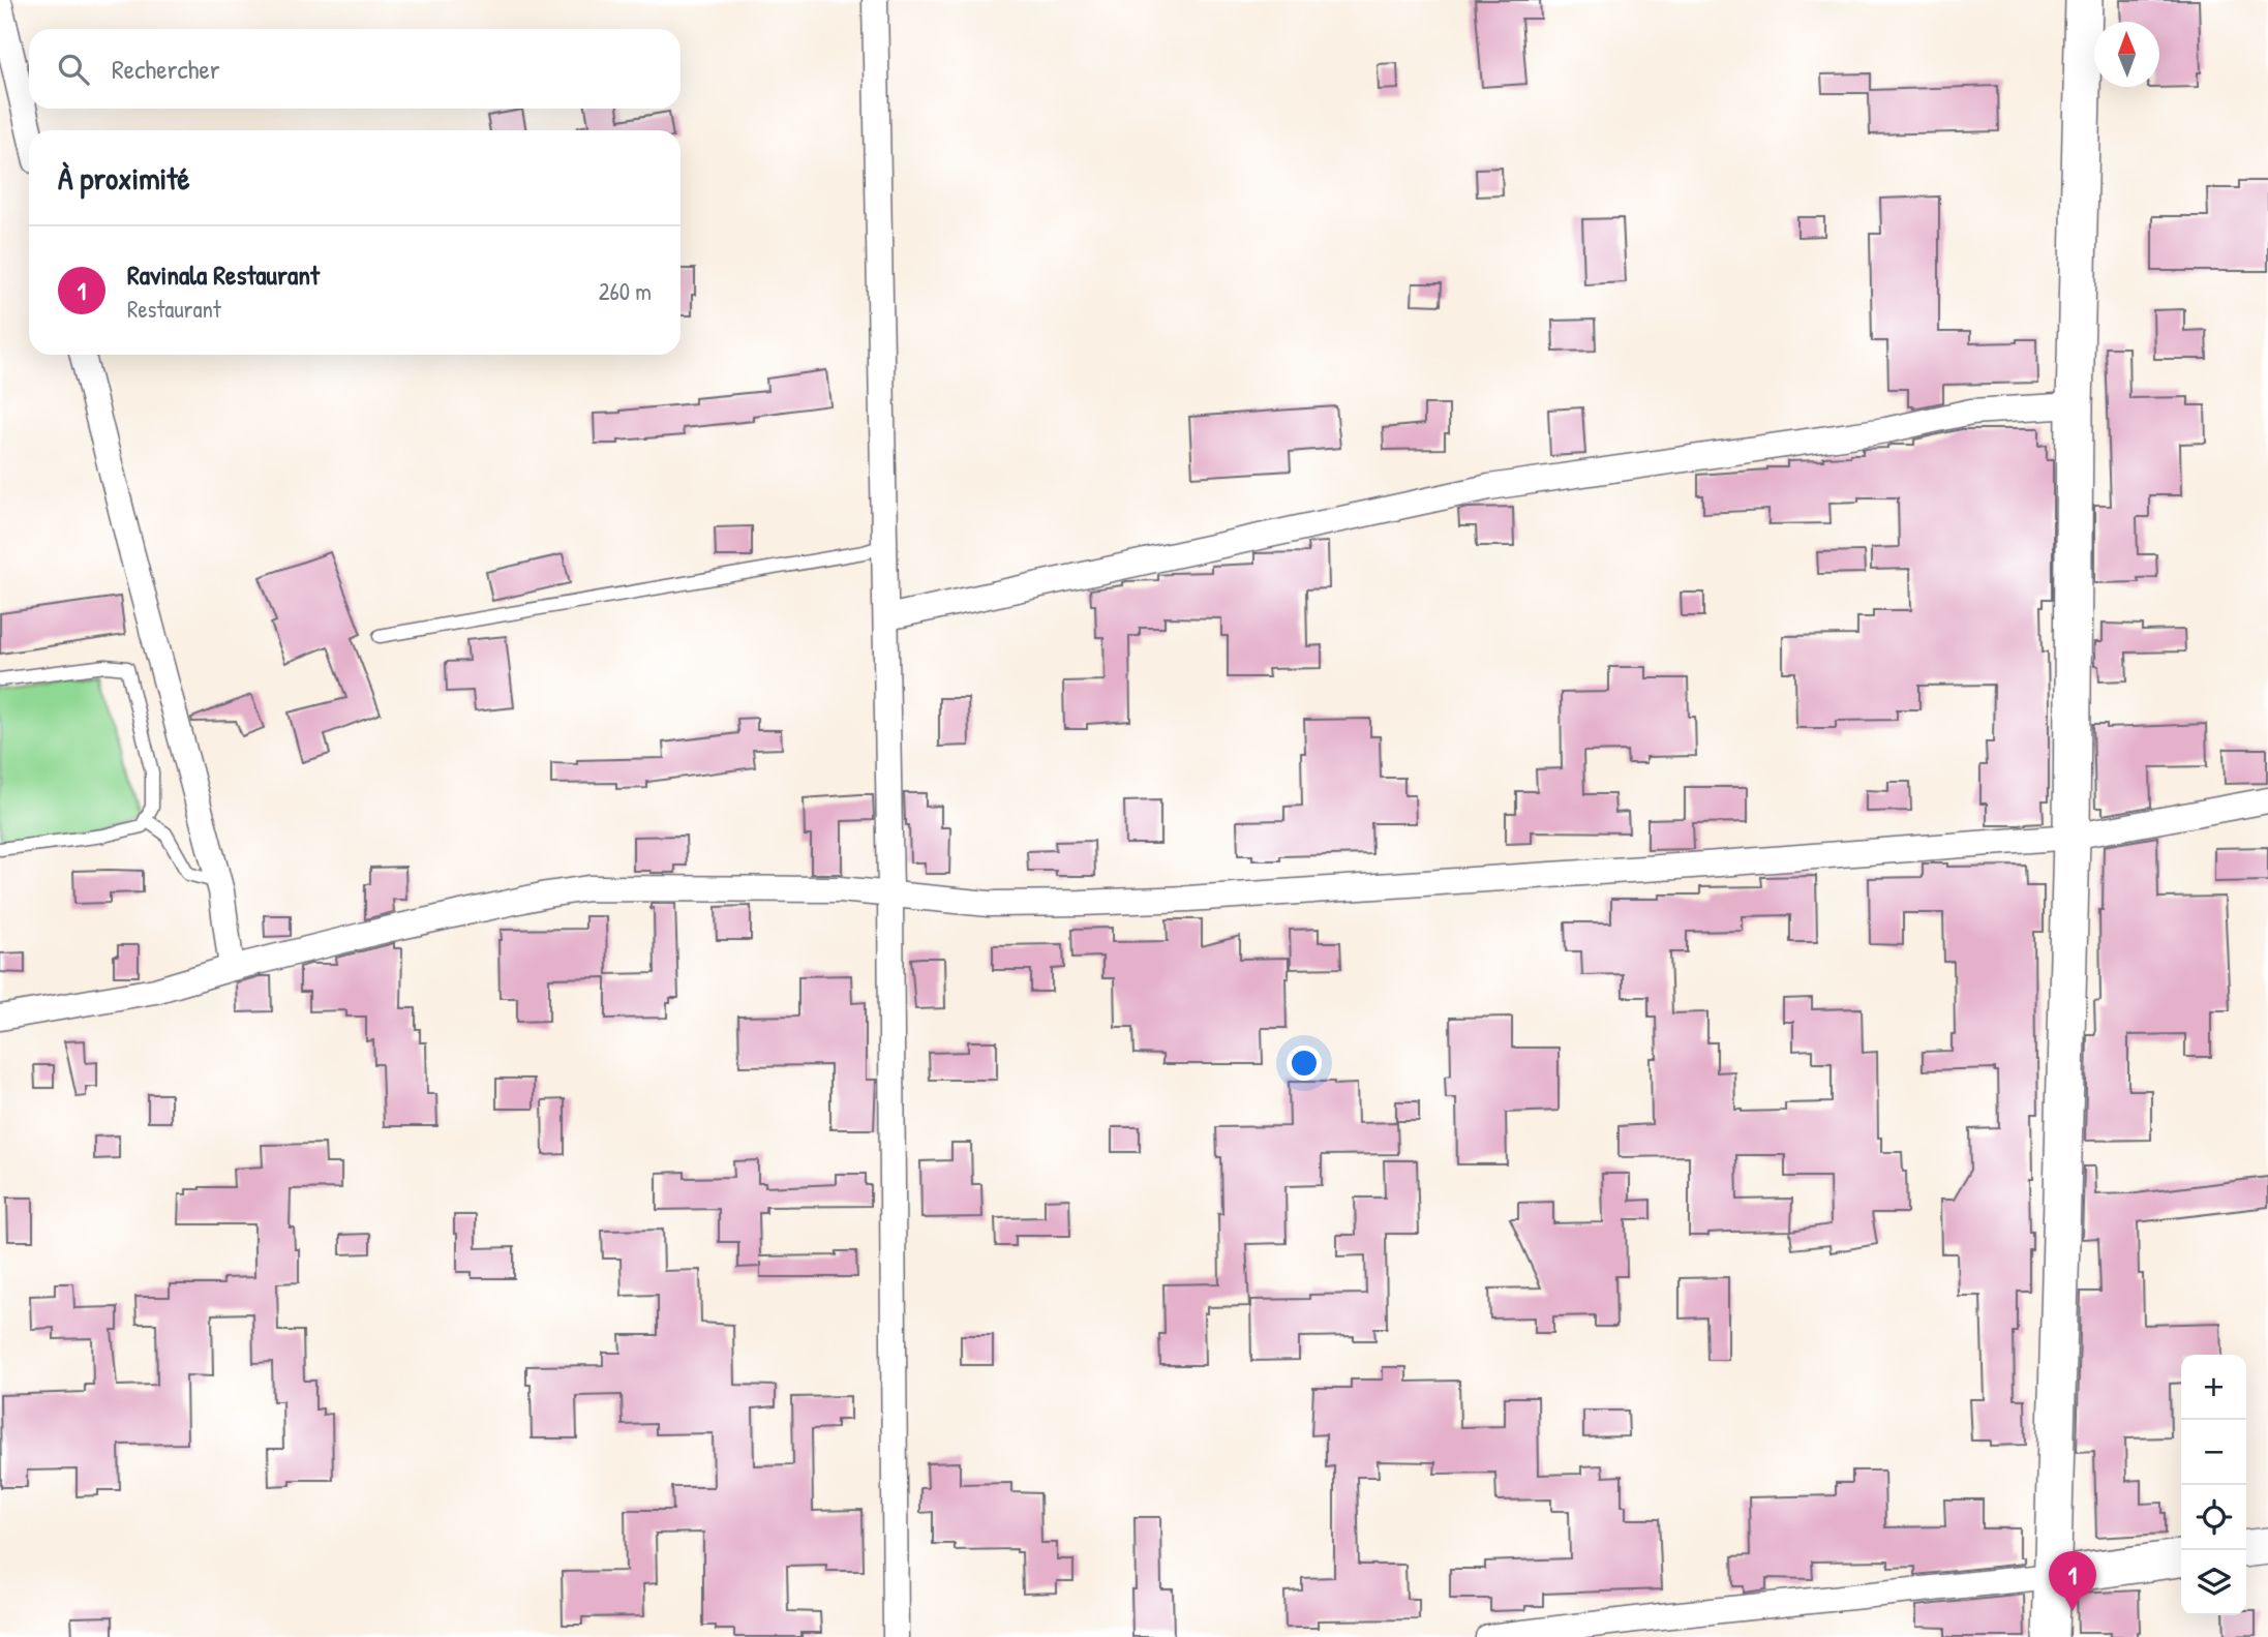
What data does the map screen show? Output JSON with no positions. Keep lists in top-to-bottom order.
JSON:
{
  "north": "top",
  "page": {
    "search": "Rechercher",
    "heading": "À proximité",
    "list": [
      {
        "mark": "1",
        "name": "Ravinala Restaurant",
        "note": "Restaurant",
        "value": "260 m"
      }
    ],
    "map_buttons": ["+", "−"],
    "pins": "1"
  }
}
